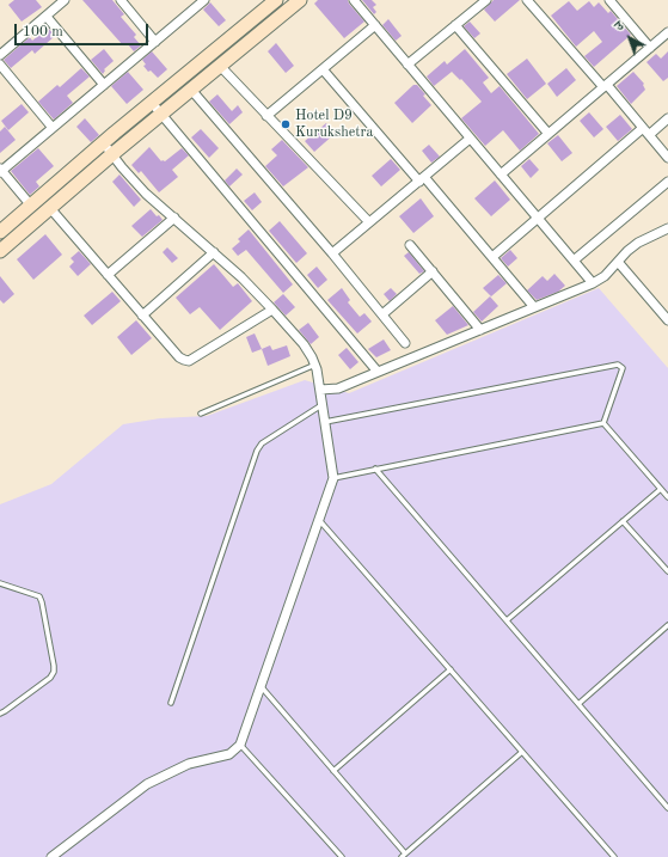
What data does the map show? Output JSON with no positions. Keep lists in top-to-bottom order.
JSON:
{
  "places": ["Hotel D9 Kurukshetra"],
  "scale_bar": "100 m",
  "north": "top left"
}
